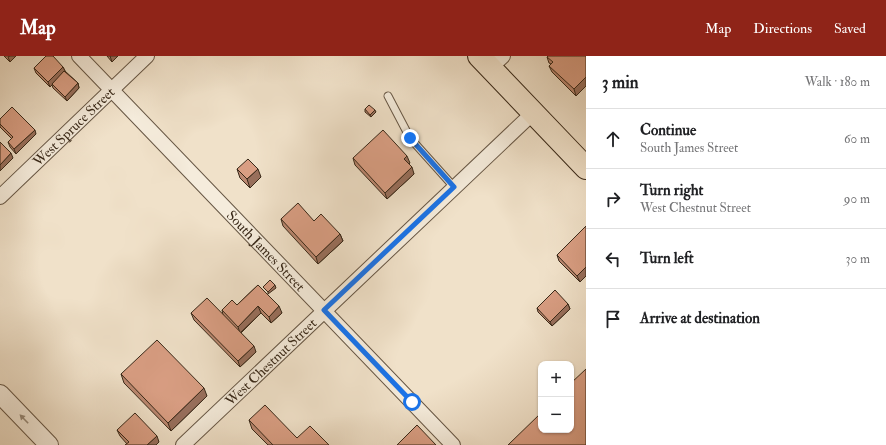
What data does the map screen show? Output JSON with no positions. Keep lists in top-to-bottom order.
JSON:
{
  "streets": {
    "street": ["West Spruce Street", "South James Street", "West Chestnut Street"]
  },
  "crossings": [
    ["West Spruce Street", "South James Street"],
    ["South James Street", "West Chestnut Street"]
  ],
  "page": {
    "header": "Map",
    "nav": ["Map", "Directions", "Saved"],
    "heading": ["3 min", "Walk · 180 m"],
    "list": [
      ["Continue", "South James Street", "60 m"],
      ["Turn right", "West Chestnut Street", "90 m"],
      ["Turn left", "30 m"],
      "Arrive at destination"
    ],
    "map_buttons": ["+", "−"]
  }
}
